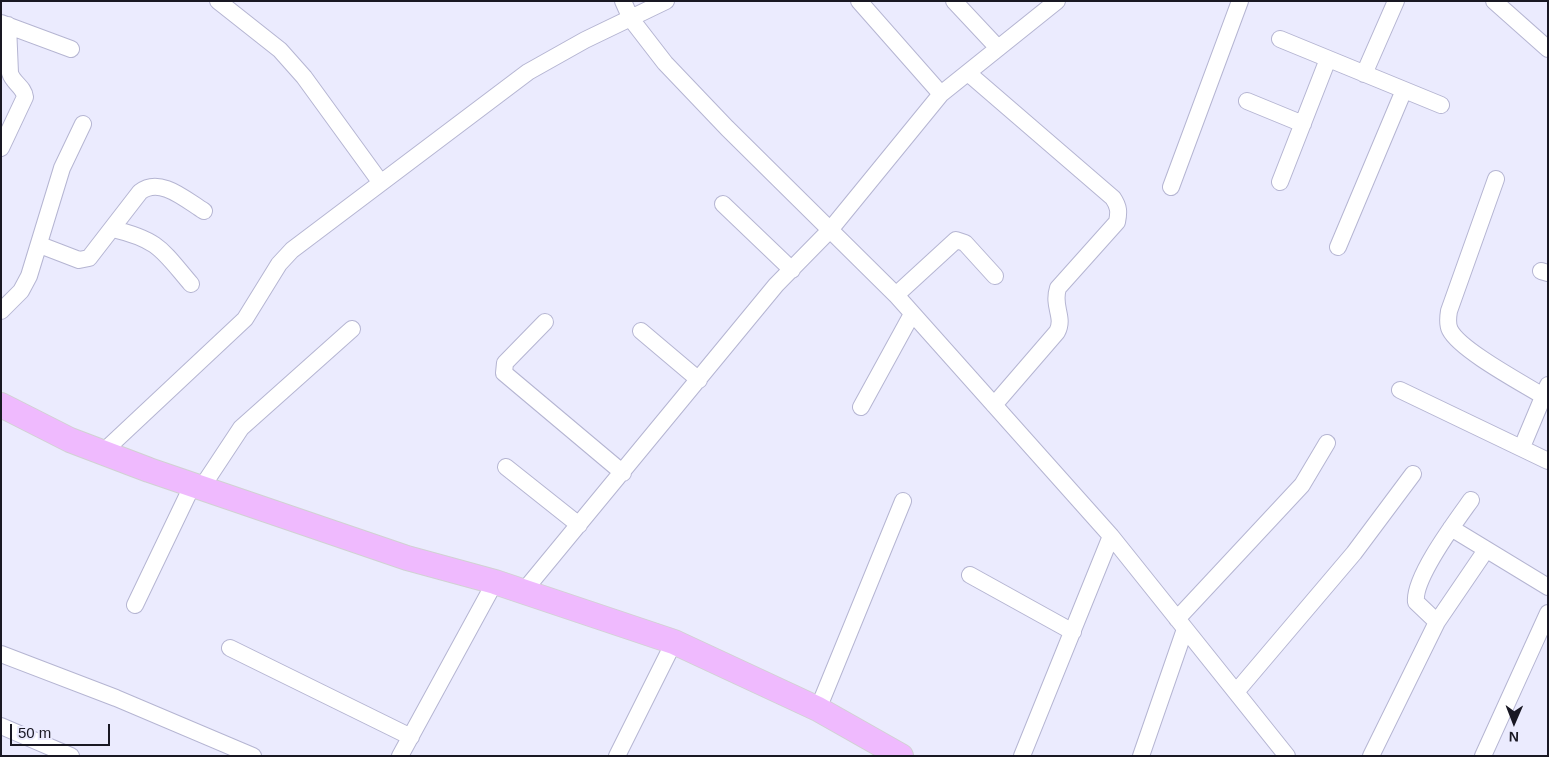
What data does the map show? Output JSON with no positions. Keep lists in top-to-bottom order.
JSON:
{
  "scale_bar": "50 m",
  "north": "bottom"
}
